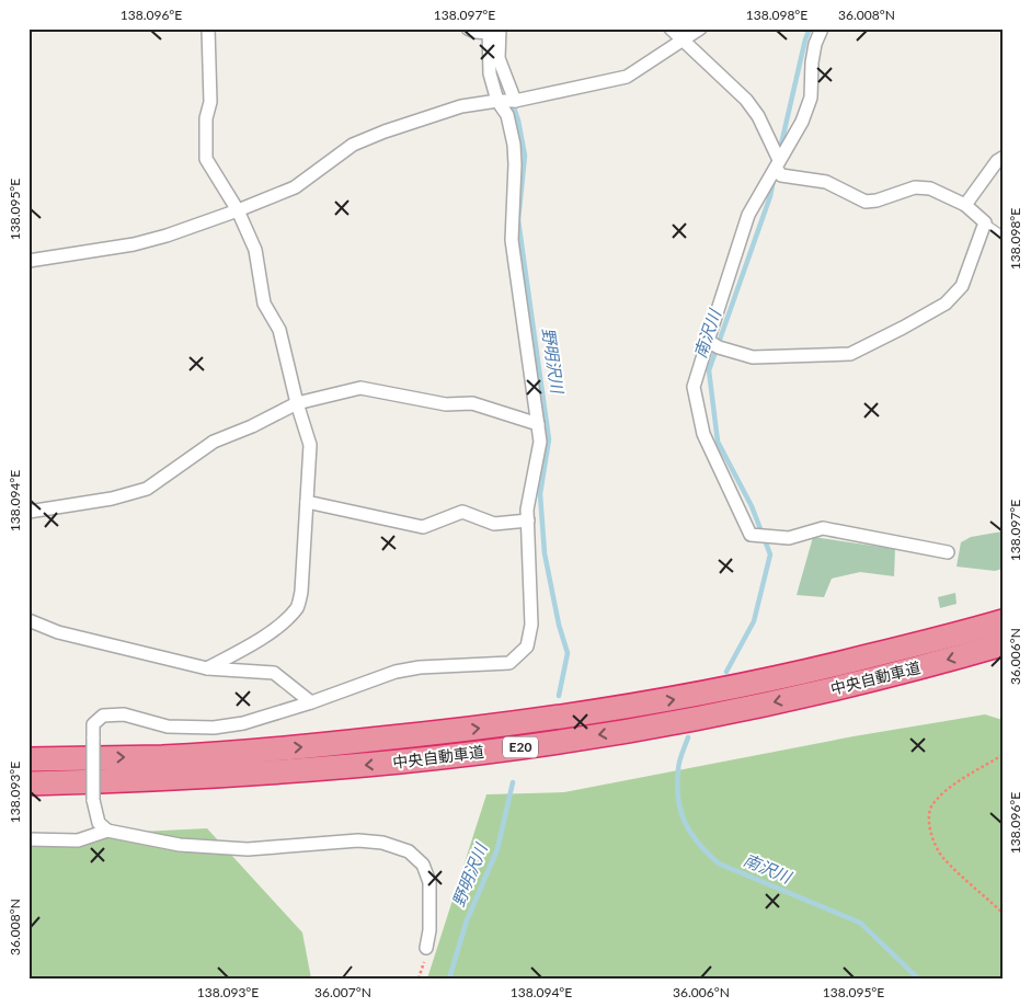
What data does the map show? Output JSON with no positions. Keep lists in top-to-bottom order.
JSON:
{
  "streets": {
    "highway": ["中央自動車道", "E20"]
  },
  "water": ["南沢川", "野明沢川"],
  "coordinates": [
    "138.096°E",
    "138.097°E",
    "138.098°E",
    "36.008°N",
    "138.095°E",
    "138.094°E",
    "36.006°N",
    "138.093°E",
    "36.007°N"
  ]
}
